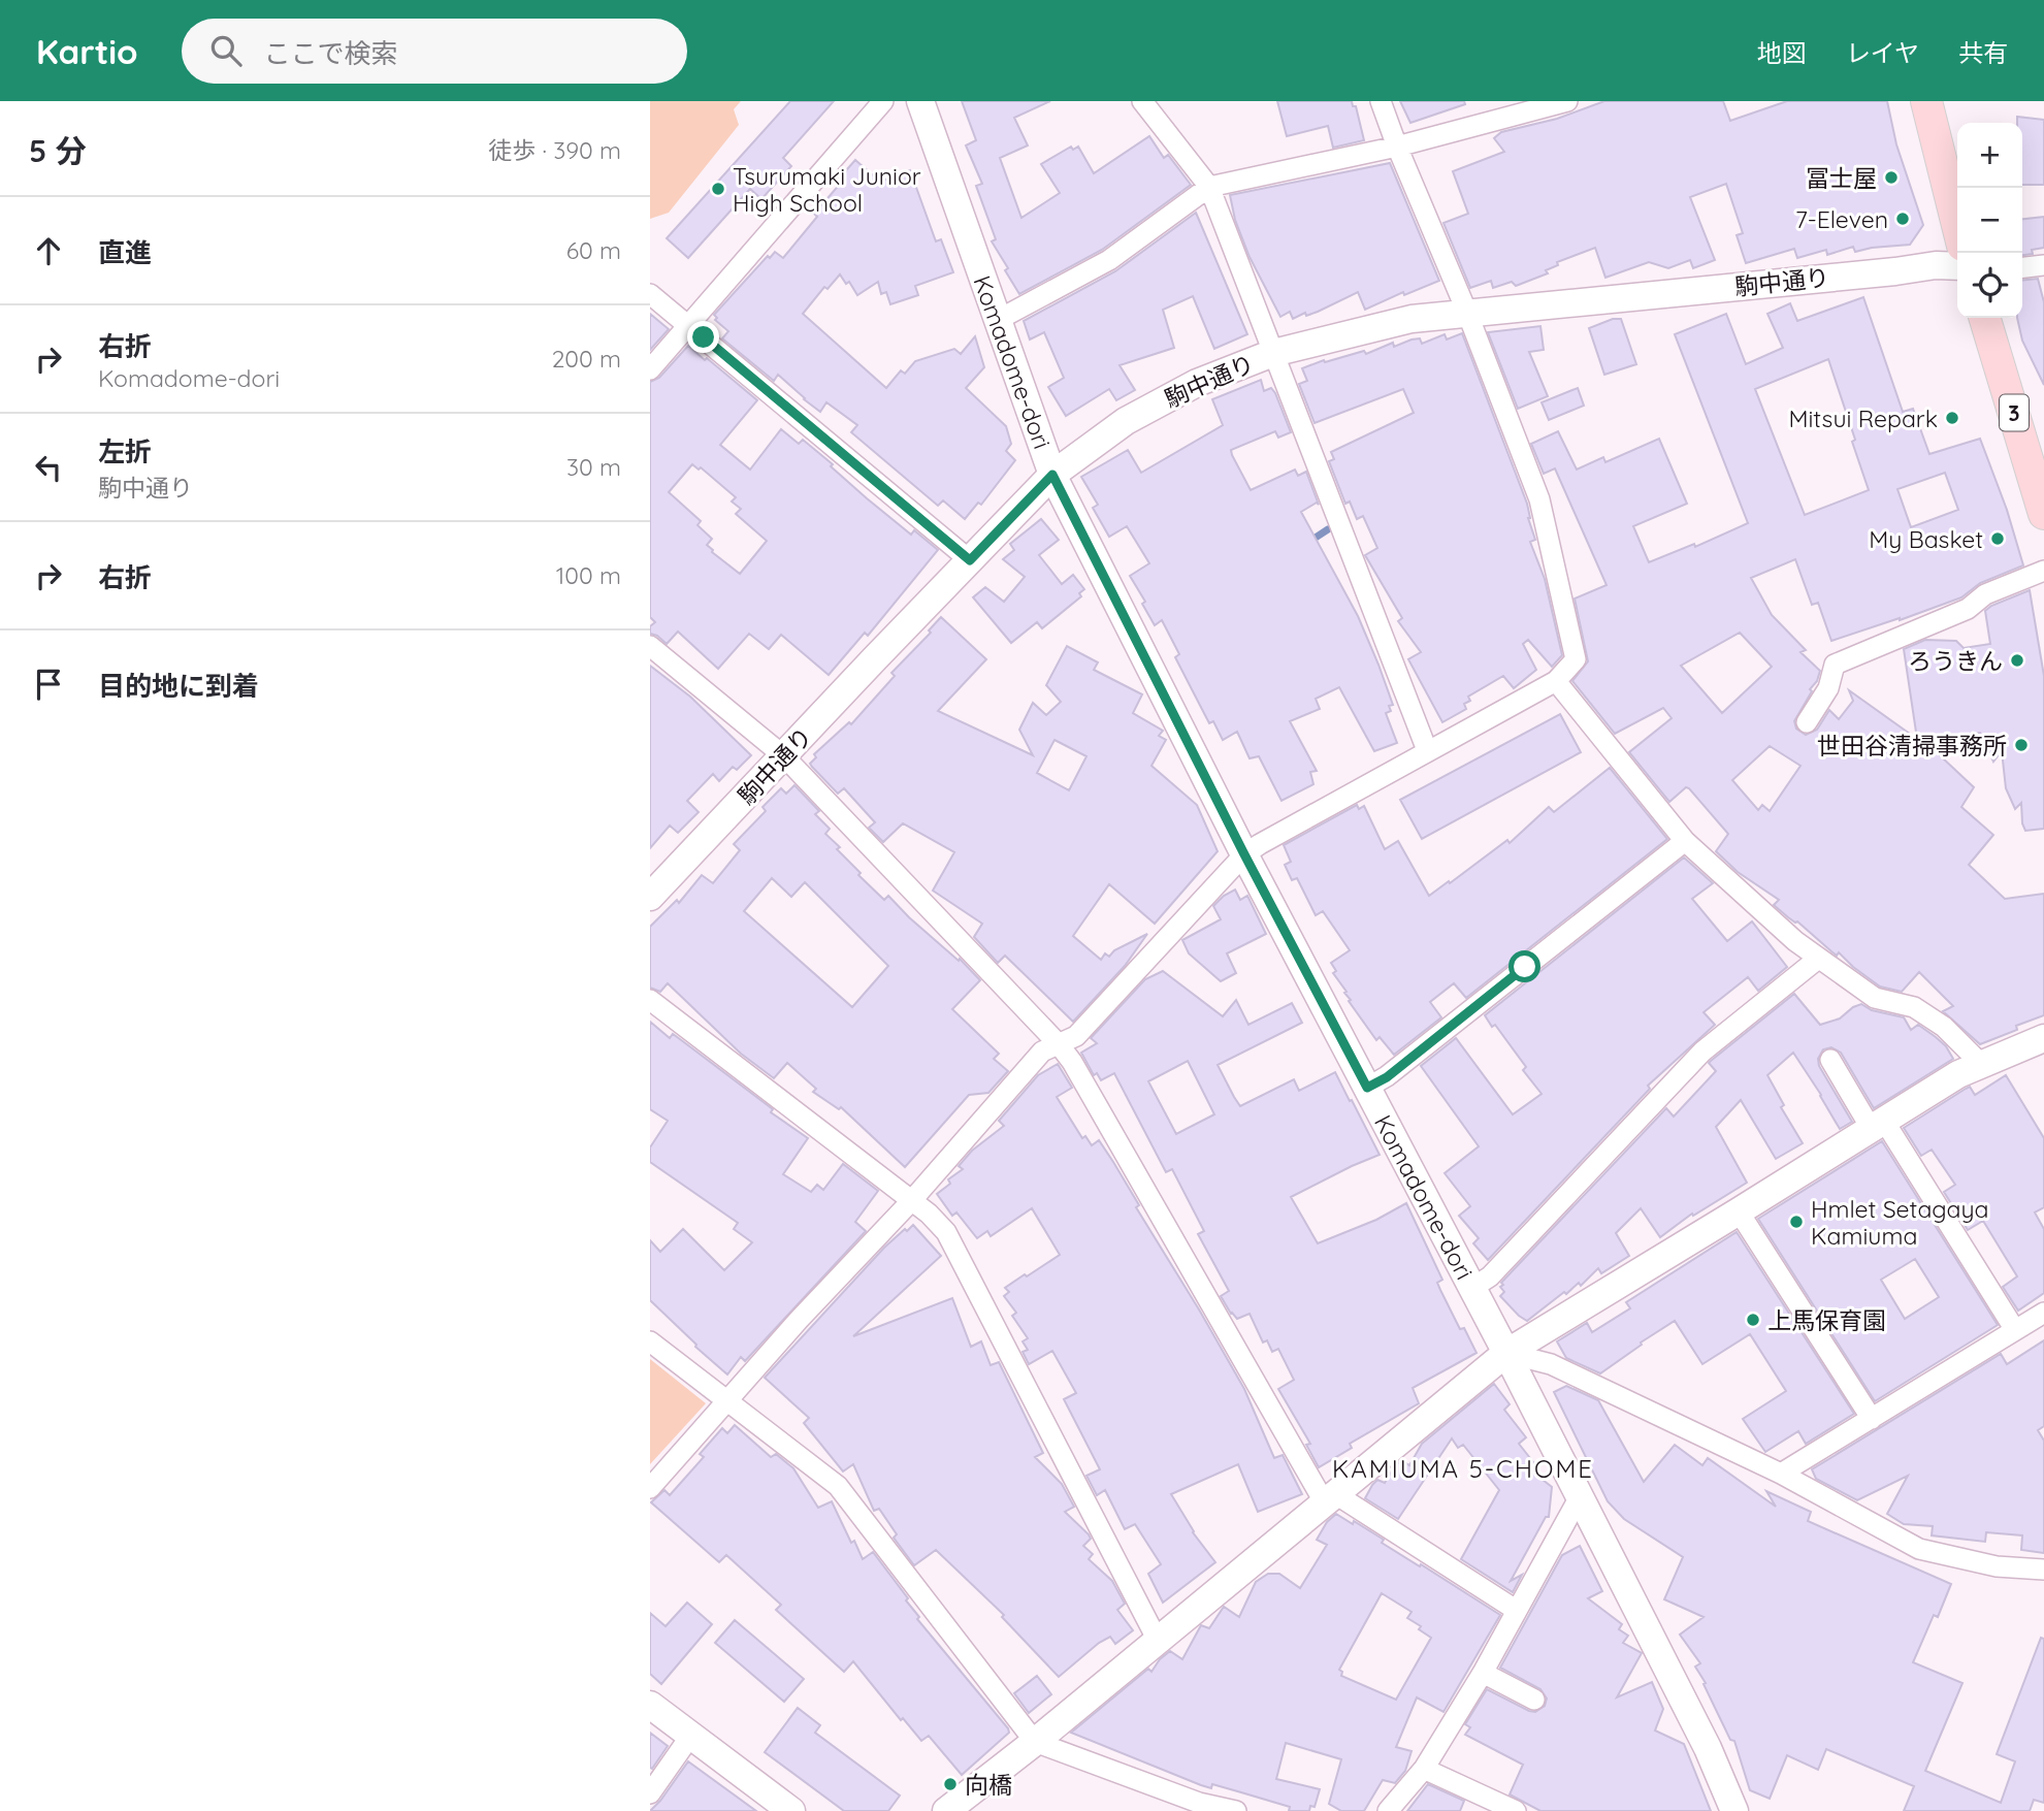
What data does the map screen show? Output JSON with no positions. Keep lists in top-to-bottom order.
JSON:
{
  "streets": {
    "main road": ["3"],
    "street": ["駒中通り", "Komadome-dori"]
  },
  "crossings": [
    ["駒中通り", "Komadome-dori"]
  ],
  "districts": ["KAMIUMA 5-CHOME"],
  "places": [
    "冨士屋",
    "Tsurumaki Junior High School",
    "7-Eleven",
    "Mitsui Repark",
    "My Basket",
    "ろうきん",
    "世田谷清掃事務所",
    "Hmlet Setagaya Kamiuma",
    "上馬保育園",
    "向橋"
  ],
  "page": {
    "header": "Kartio",
    "search": "ここで検索",
    "nav": ["地図", "レイヤ", "共有"],
    "heading": ["5 分", "徒歩 · 390 m"],
    "map_buttons": ["+", "−"],
    "list": [
      ["直進", "60 m"],
      ["右折", "Komadome-dori", "200 m"],
      ["左折", "駒中通り", "30 m"],
      ["右折", "100 m"],
      "目的地に到着"
    ]
  }
}
